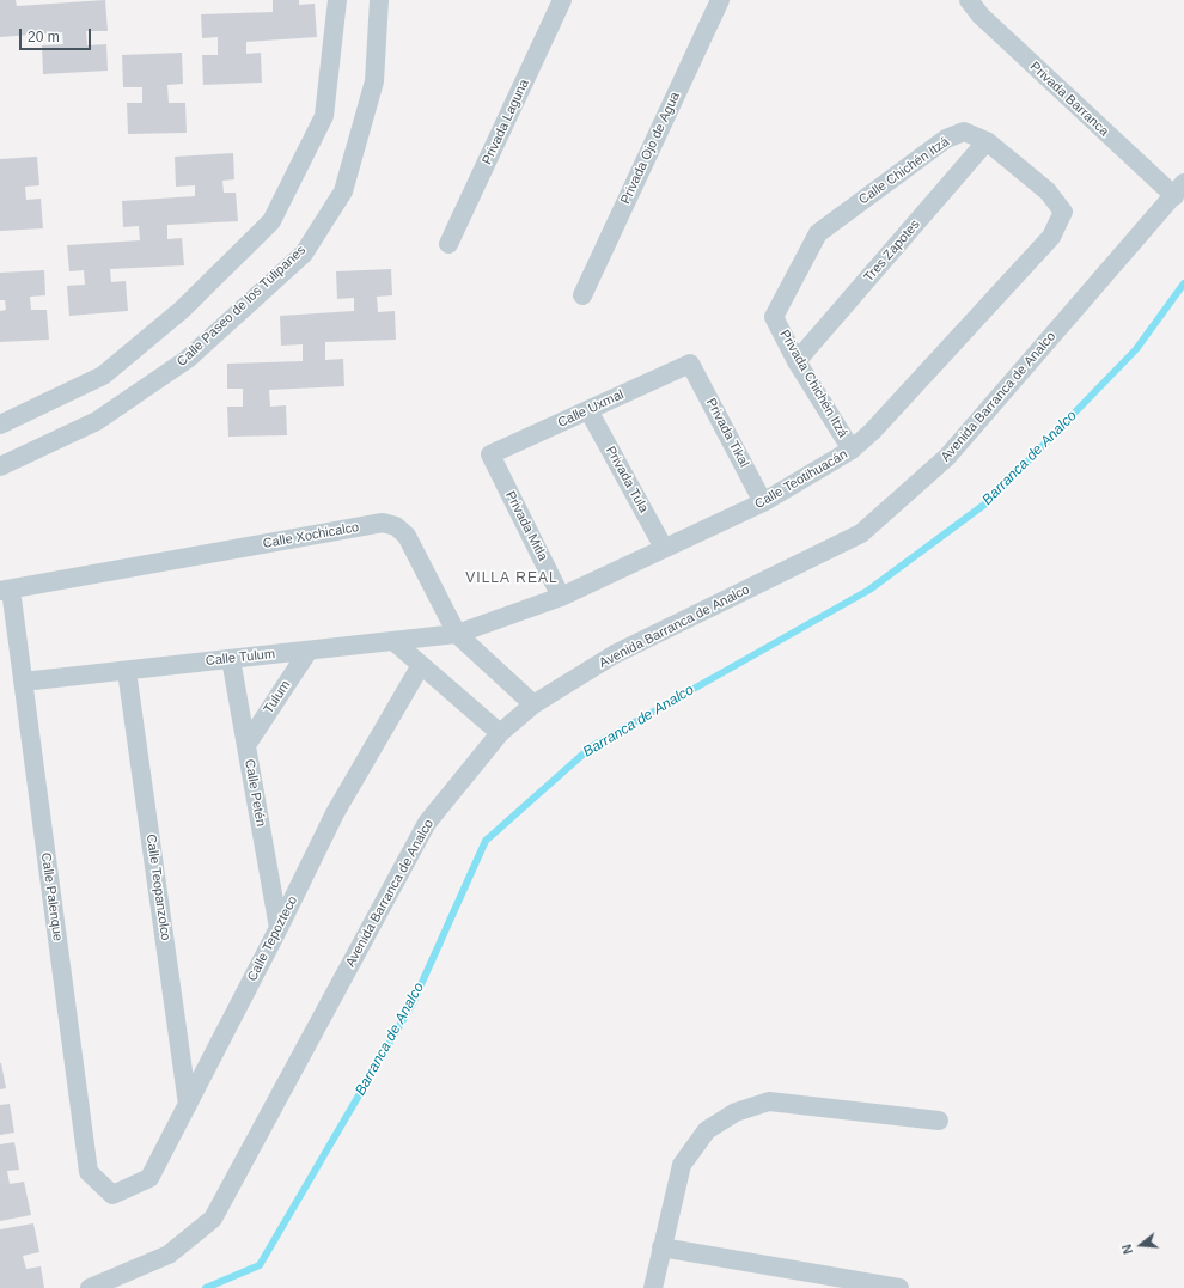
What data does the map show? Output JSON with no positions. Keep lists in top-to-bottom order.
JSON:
{
  "streets": {
    "street": [
      "Privada Barranca",
      "Privada Laguna",
      "Privada Ojo de Agua",
      "Calle Chichén Itzá",
      "Tres Zapotes",
      "Calle Paseo de los Tulipanes",
      "Privada Chichén Itzá",
      "Avenida Barranca de Analco",
      "Calle Uxmal",
      "Privada Tikal",
      "Privada Tula",
      "Calle Teotihuacán",
      "Privada Mitla",
      "Calle Xochicalco",
      "Calle Tulum",
      "Tulum",
      "Calle Petén",
      "Calle Teopanzolco",
      "Calle Palenque",
      "Calle Tepozteco"
    ]
  },
  "crossings": [
    ["Privada Barranca", "Avenida Barranca de Analco"],
    ["Calle Chichén Itzá", "Tres Zapotes"],
    ["Calle Chichén Itzá", "Privada Chichén Itzá"],
    ["Calle Chichén Itzá", "Calle Teotihuacán"],
    ["Tres Zapotes", "Privada Chichén Itzá"],
    ["Privada Chichén Itzá", "Calle Teotihuacán"],
    ["Avenida Barranca de Analco", "Calle Xochicalco"],
    ["Calle Uxmal", "Privada Tikal"],
    ["Calle Uxmal", "Privada Tula"],
    ["Calle Uxmal", "Privada Mitla"],
    ["Privada Tikal", "Calle Teotihuacán"],
    ["Privada Tula", "Calle Teotihuacán"],
    ["Calle Teotihuacán", "Privada Mitla"],
    ["Calle Teotihuacán", "Calle Xochicalco"],
    ["Calle Teotihuacán", "Calle Tulum"],
    ["Calle Xochicalco", "Calle Tulum"],
    ["Calle Xochicalco", "Calle Palenque"],
    ["Calle Tulum", "Tulum"],
    ["Calle Tulum", "Calle Petén"],
    ["Calle Tulum", "Calle Teopanzolco"],
    ["Calle Tulum", "Calle Palenque"],
    ["Tulum", "Calle Petén"],
    ["Calle Petén", "Calle Tepozteco"],
    ["Calle Teopanzolco", "Calle Tepozteco"],
    ["Calle Palenque", "Calle Tepozteco"]
  ],
  "districts": ["VILLA REAL"],
  "water": ["Barranca de Analco"],
  "scale_bar": "20 m",
  "north": "left"
}
